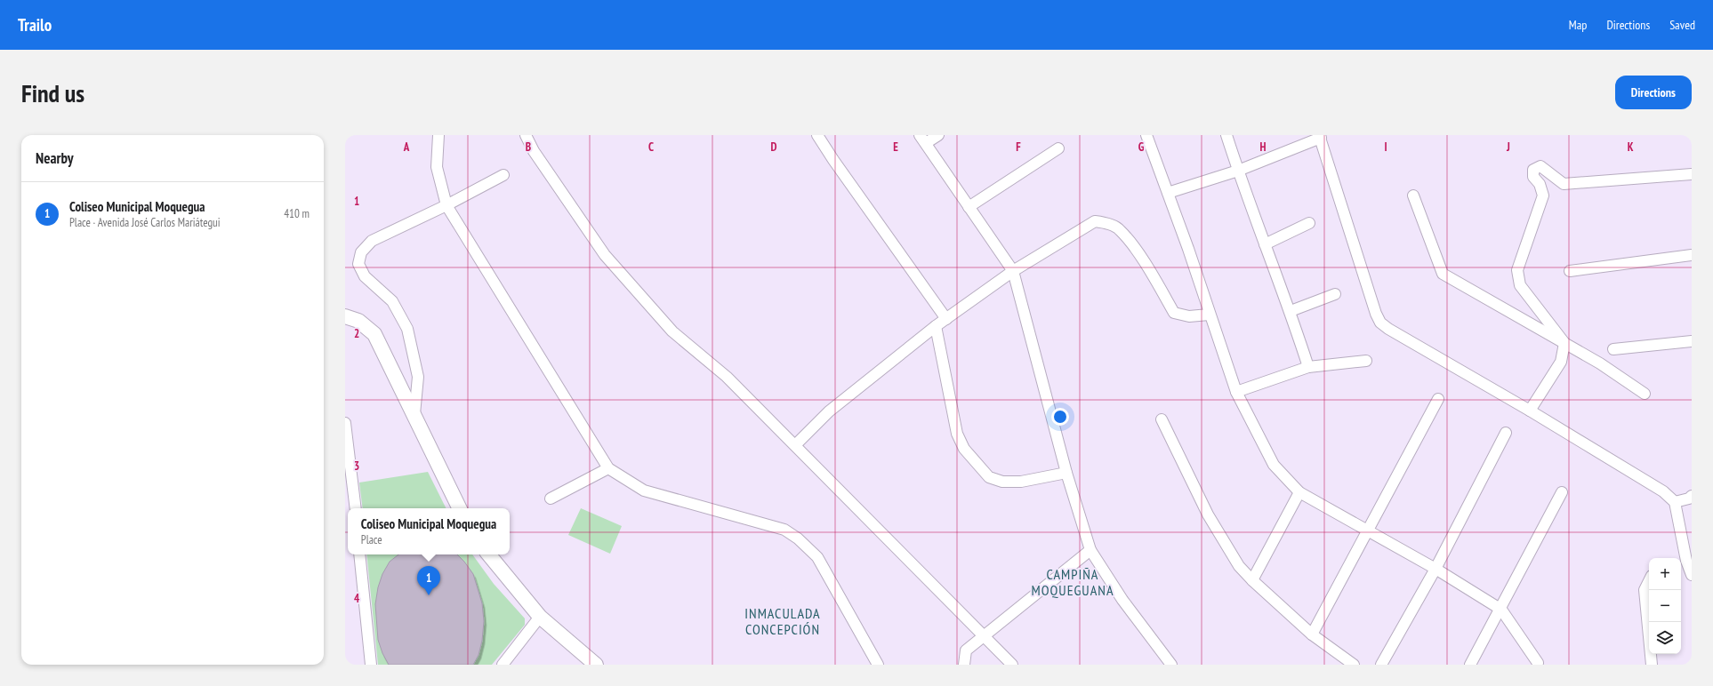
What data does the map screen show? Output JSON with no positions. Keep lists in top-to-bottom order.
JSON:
{
  "districts": ["CAMPIÑA MOQUEGUANA", "INMACULADA CONCEPCIÓN"],
  "page": {
    "header": "Trailo",
    "nav": ["Map", "Directions", "Saved"],
    "buttons": "Directions",
    "title": "Find us",
    "heading": "Nearby",
    "list": [
      {
        "mark": "1",
        "name": "Coliseo Municipal Moquegua",
        "note": "Place · Avenida José Carlos Mariátegui",
        "value": "410 m"
      }
    ],
    "popup": ["Coliseo Municipal Moquegua", "Place"],
    "map_buttons": ["+", "−"],
    "pins": "1"
  },
  "grid": {
    "columns": [
      "A",
      "B",
      "C",
      "D",
      "E",
      "F",
      "G",
      "H",
      "I",
      "J",
      "K"
    ],
    "rows": [
      "1",
      "2",
      "3",
      "4"
    ]
  }
}
